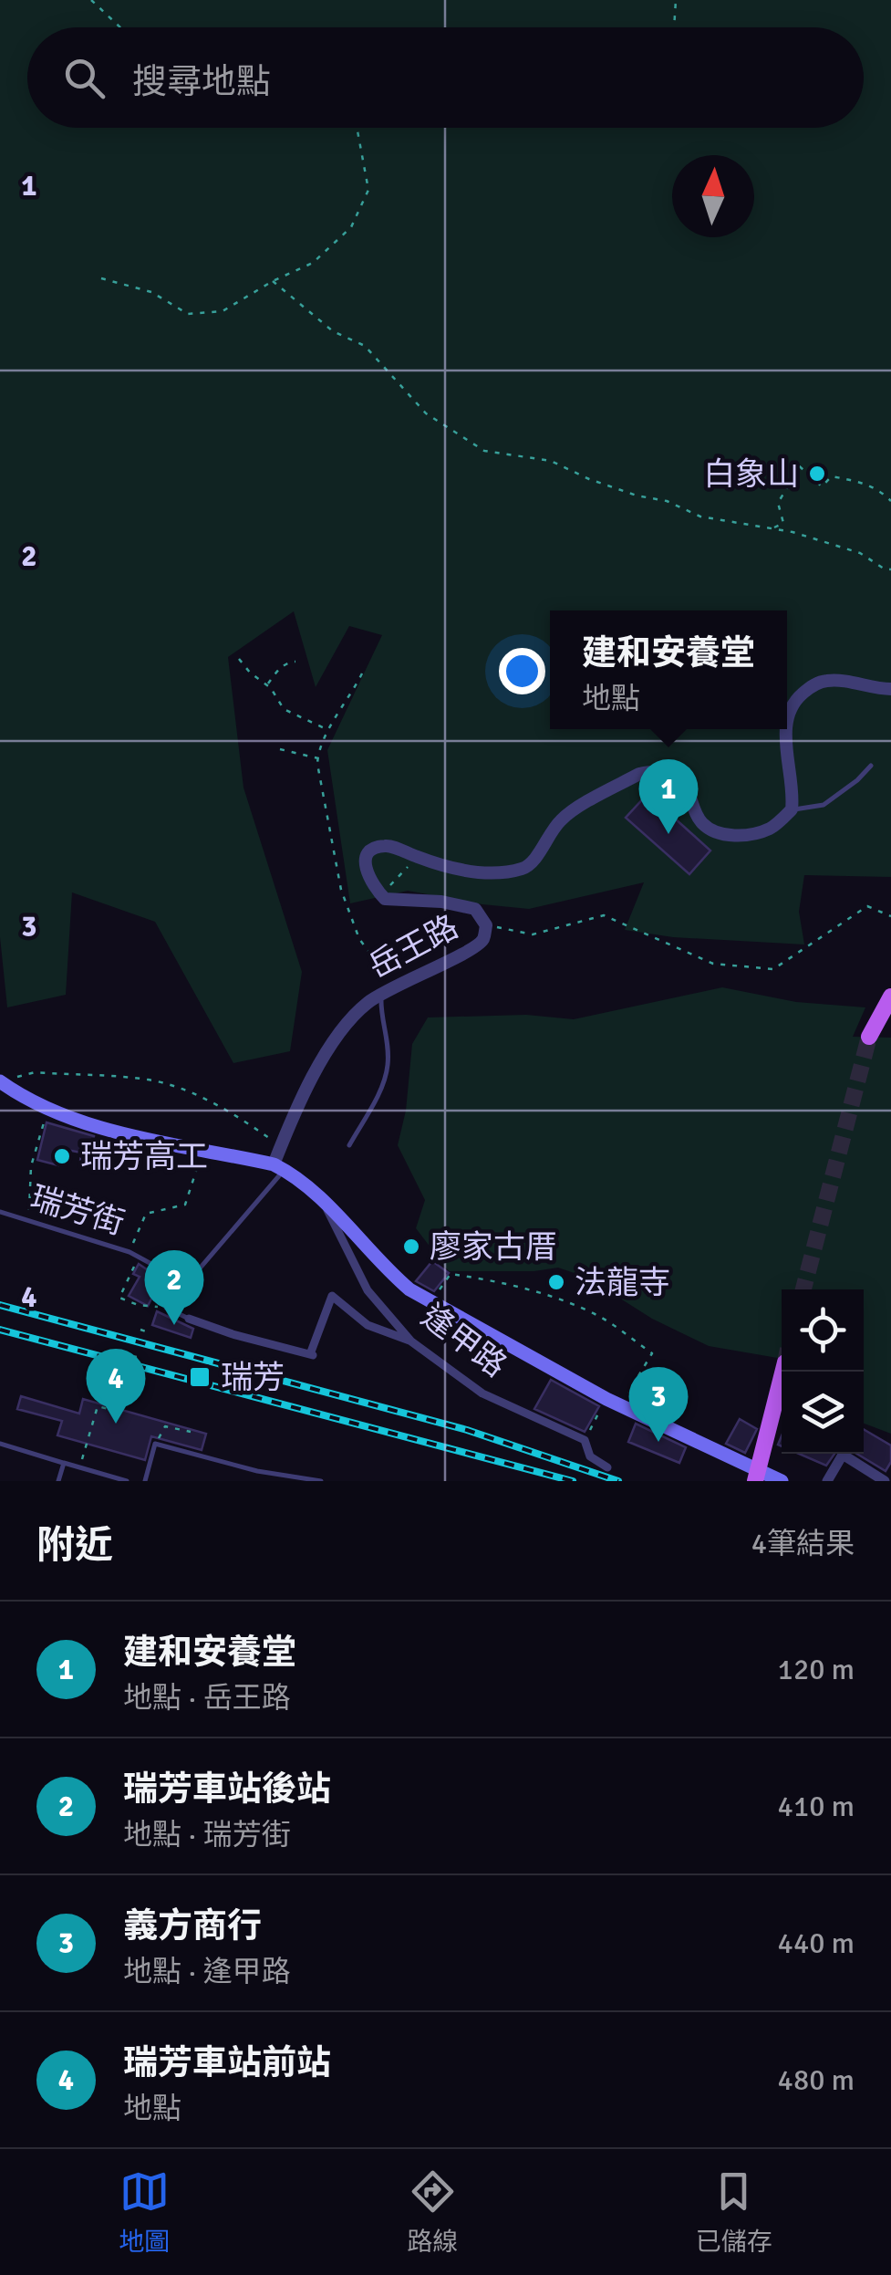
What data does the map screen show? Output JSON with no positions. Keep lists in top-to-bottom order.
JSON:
{
  "streets": {
    "main road": ["逢甲路"],
    "street": ["岳王路"],
    "lane": ["瑞芳街"]
  },
  "crossings": [
    ["岳王路", "逢甲路"]
  ],
  "places": {
    "other": [
      "白象山",
      "瑞芳高工",
      "廖家古厝",
      "法龍寺"
    ],
    "transit": ["瑞芳"]
  },
  "north": "top",
  "page": {
    "search": "搜尋地點",
    "popup": ["建和安養堂", "地點"],
    "pins": [
      "1",
      "2",
      "4",
      "3"
    ],
    "heading": ["附近", "4筆結果"],
    "list": [
      {
        "mark": "1",
        "name": "建和安養堂",
        "note": "地點 · 岳王路",
        "value": "120 m"
      },
      {
        "mark": "2",
        "name": "瑞芳車站後站",
        "note": "地點 · 瑞芳街",
        "value": "410 m"
      },
      {
        "mark": "3",
        "name": "義方商行",
        "note": "地點 · 逢甲路",
        "value": "440 m"
      },
      {
        "mark": "4",
        "name": "瑞芳車站前站",
        "note": "地點",
        "value": "480 m"
      }
    ],
    "nav": ["地圖", "路線", "已儲存"]
  },
  "grid": {
    "rows": [
      "1",
      "2",
      "3",
      "4"
    ]
  }
}
